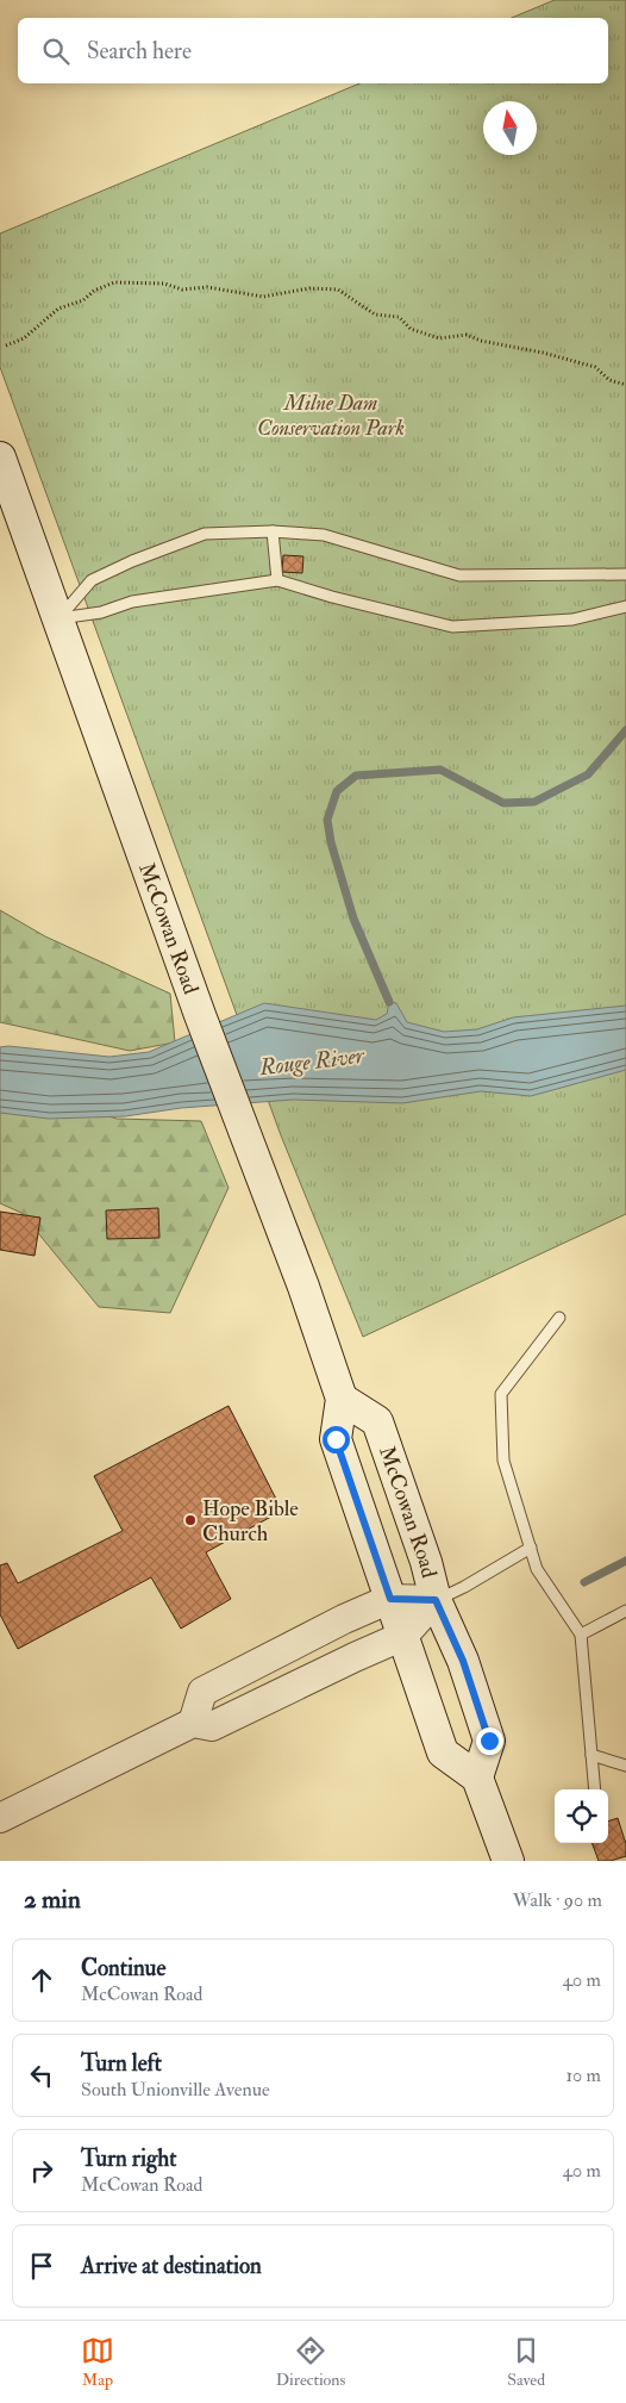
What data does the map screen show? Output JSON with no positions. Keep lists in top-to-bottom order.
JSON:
{
  "streets": {
    "main road": ["McCowan Road"]
  },
  "water": ["Rouge River"],
  "parks": ["Milne Dam Conservation Park"],
  "places": ["Hope Bible Church"],
  "north": "top",
  "page": {
    "search": "Search here",
    "heading": ["2 min", "Walk · 90 m"],
    "list": [
      ["Continue", "McCowan Road", "40 m"],
      ["Turn left", "South Unionville Avenue", "10 m"],
      ["Turn right", "McCowan Road", "40 m"],
      "Arrive at destination"
    ],
    "nav": ["Map", "Directions", "Saved"]
  }
}
